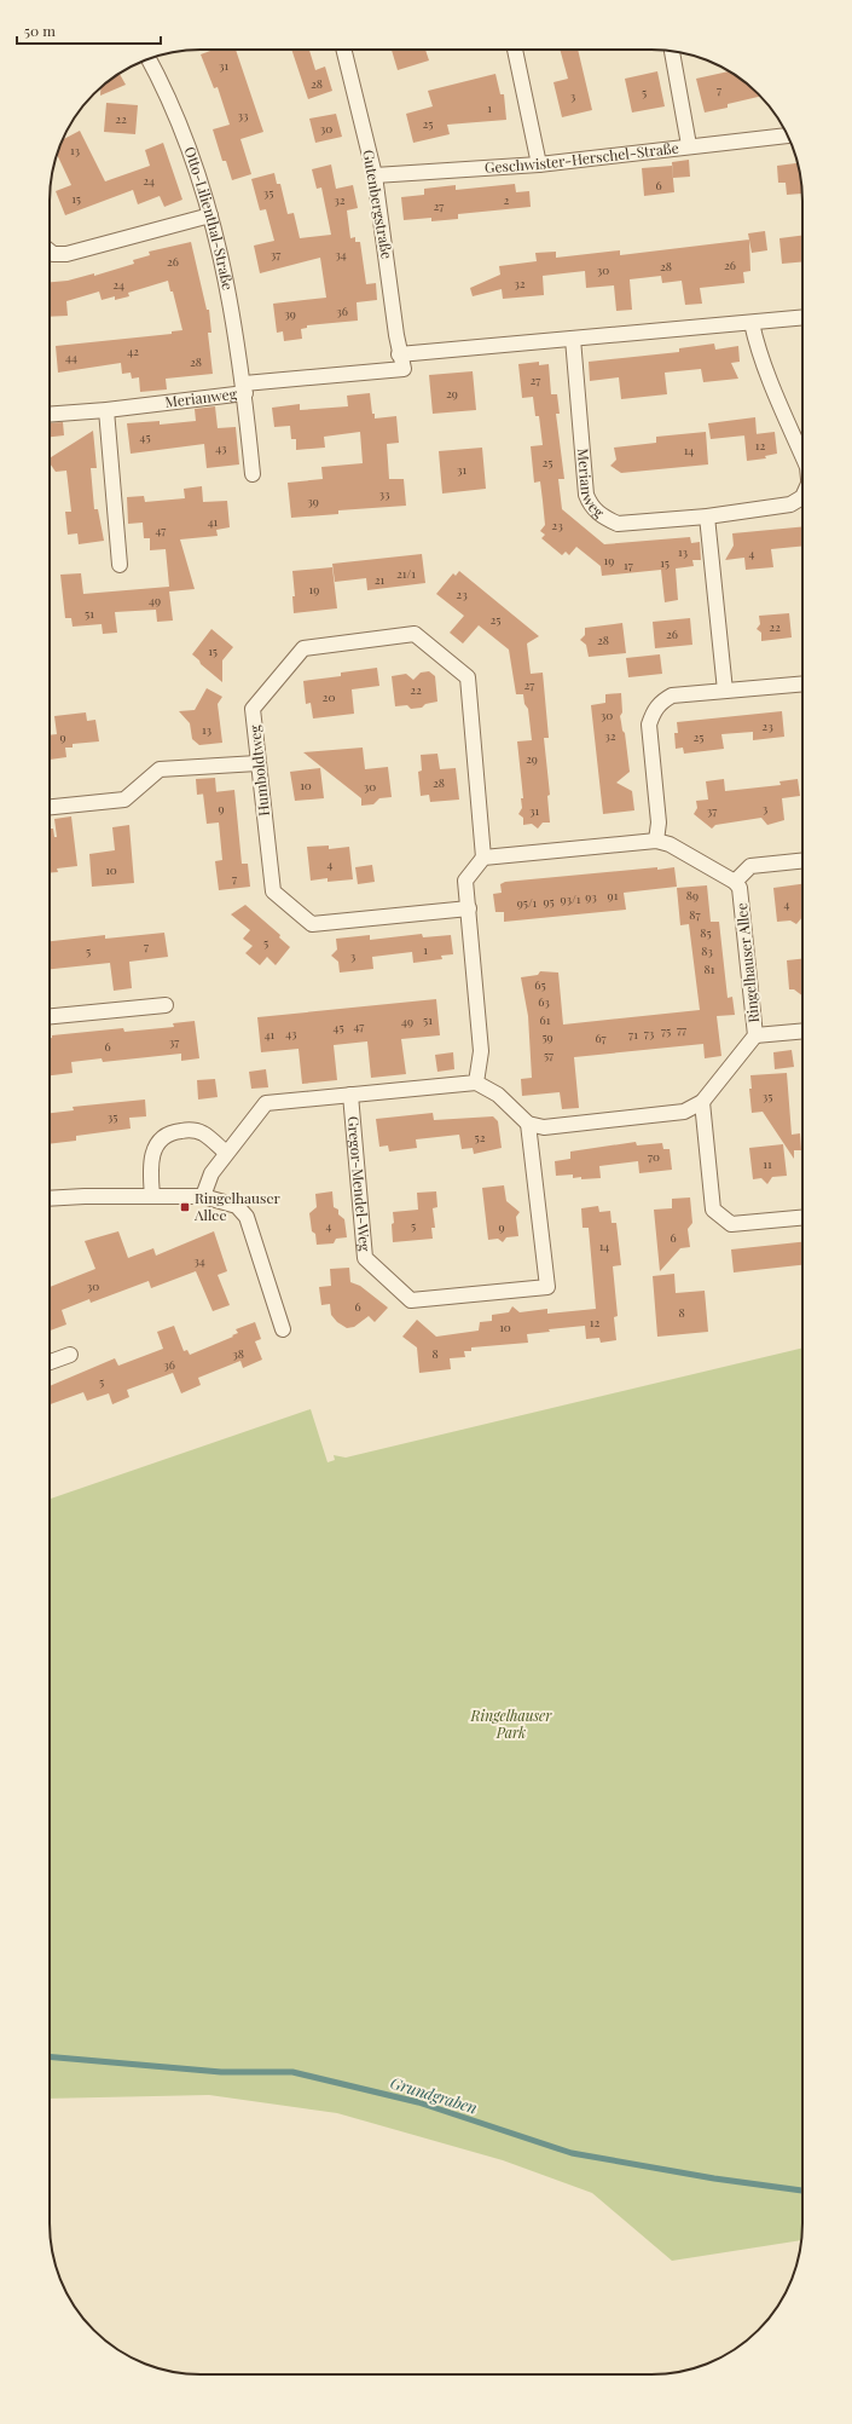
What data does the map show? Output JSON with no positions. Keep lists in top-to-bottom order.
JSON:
{
  "streets": {
    "street": [
      "Geschwister-Herschel-Straße",
      "Gutenbergstraße",
      "Otto-Lilienthal-Straße",
      "Merianweg",
      "Humboldtweg",
      "Ringelhauser Allee",
      "Gregor-Mendel-Weg"
    ]
  },
  "crossings": [
    ["Geschwister-Herschel-Straße", "Gutenbergstraße"],
    ["Gutenbergstraße", "Merianweg"],
    ["Otto-Lilienthal-Straße", "Merianweg"],
    ["Humboldtweg", "Ringelhauser Allee"],
    ["Ringelhauser Allee", "Gregor-Mendel-Weg"]
  ],
  "water": ["Grundgraben"],
  "parks": ["Ringelhauser Park"],
  "places": {
    "transit": ["Ringelhauser Allee"]
  },
  "house_numbers": [
    "31",
    "28",
    "7",
    "5",
    "3",
    "1",
    "33",
    "22",
    "25",
    "30",
    "13",
    "24",
    "6",
    "35",
    "15",
    "32",
    "2",
    "27",
    "37",
    "34",
    "26",
    "26",
    "28",
    "30",
    "32",
    "24",
    "36",
    "39",
    "42",
    "44",
    "28",
    "27",
    "29",
    "45",
    "12",
    "43",
    "14",
    "25",
    "31",
    "33",
    "39",
    "41",
    "23",
    "47",
    "13",
    "4",
    "19",
    "15",
    "17",
    "21/1",
    "21",
    "19",
    "23",
    "49",
    "51",
    "25",
    "22",
    "26",
    "28",
    "15",
    "27",
    "22",
    "20",
    "30",
    "23",
    "13",
    "32",
    "9",
    "25",
    "29",
    "28",
    "10",
    "30",
    "9",
    "3",
    "31",
    "37",
    "4",
    "10",
    "7",
    "91",
    "89",
    "93",
    "93/1",
    "95",
    "95/1",
    "4",
    "87",
    "85",
    "5",
    "7",
    "1",
    "5",
    "83",
    "3",
    "81",
    "65",
    "63",
    "51",
    "61",
    "49",
    "47",
    "45",
    "77",
    "75",
    "43",
    "73",
    "41",
    "71",
    "59",
    "67",
    "37",
    "6",
    "57",
    "35",
    "35",
    "52",
    "70",
    "11",
    "4",
    "5",
    "9",
    "6",
    "14",
    "34",
    "30",
    "6",
    "8",
    "12",
    "10",
    "38",
    "8",
    "36",
    "5"
  ],
  "scale_bar": "50 m"
}
